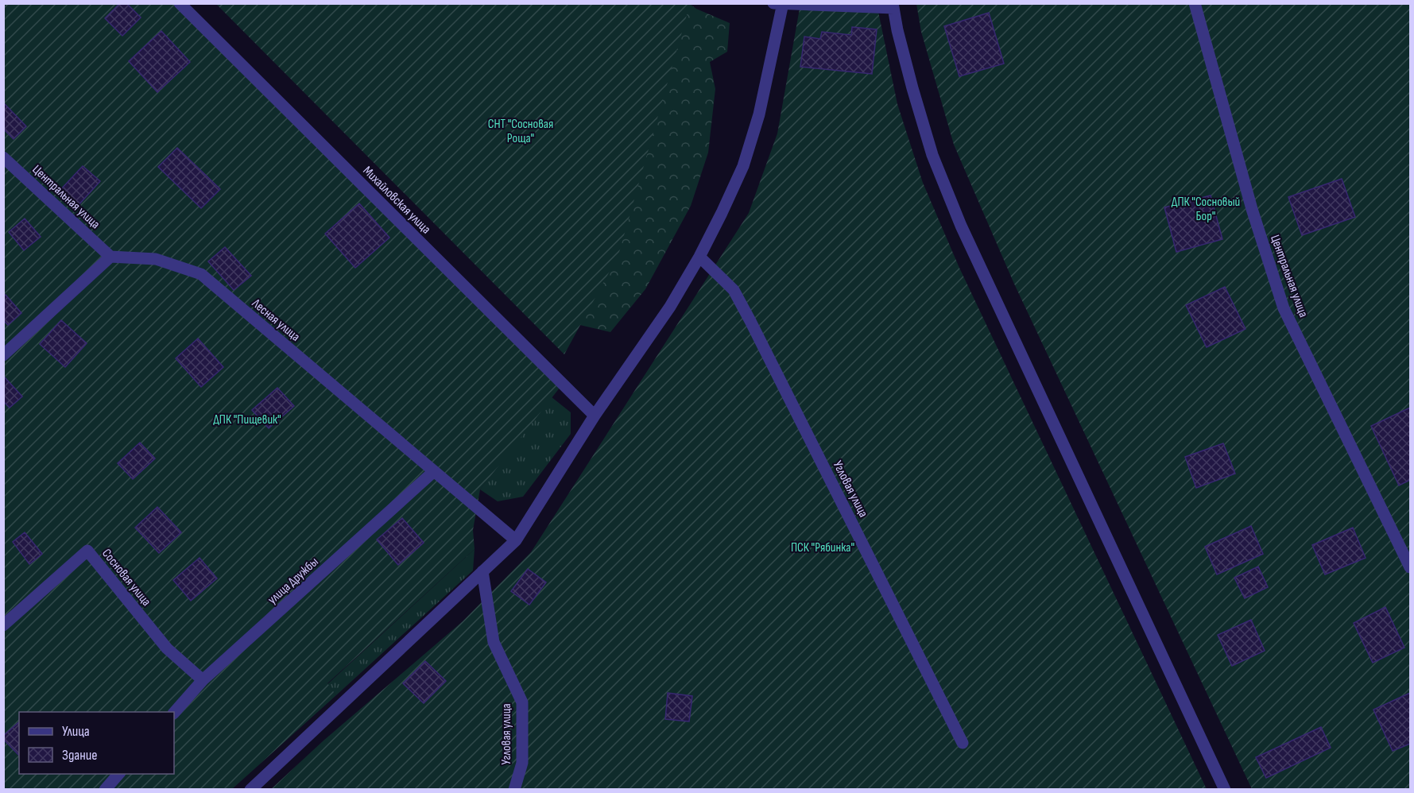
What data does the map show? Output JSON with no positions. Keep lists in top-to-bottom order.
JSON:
{
  "streets": {
    "street": [
      "Центральная улица",
      "Михайловская улица",
      "Лесная улица",
      "Угловая улица",
      "Сосновая улица",
      "улица Дружбы"
    ]
  },
  "crossings": [
    ["Центральная улица", "Лесная улица"],
    ["Лесная улица", "улица Дружбы"],
    ["Сосновая улица", "улица Дружбы"]
  ],
  "parks": [
    "СНТ \"Сосновая Роща\"",
    "ДПК \"Сосновый Бор\"",
    "ДПК \"Пищевик\"",
    "ПСК \"Рябинка\""
  ],
  "legend": ["Улица", "Здание"]
}
